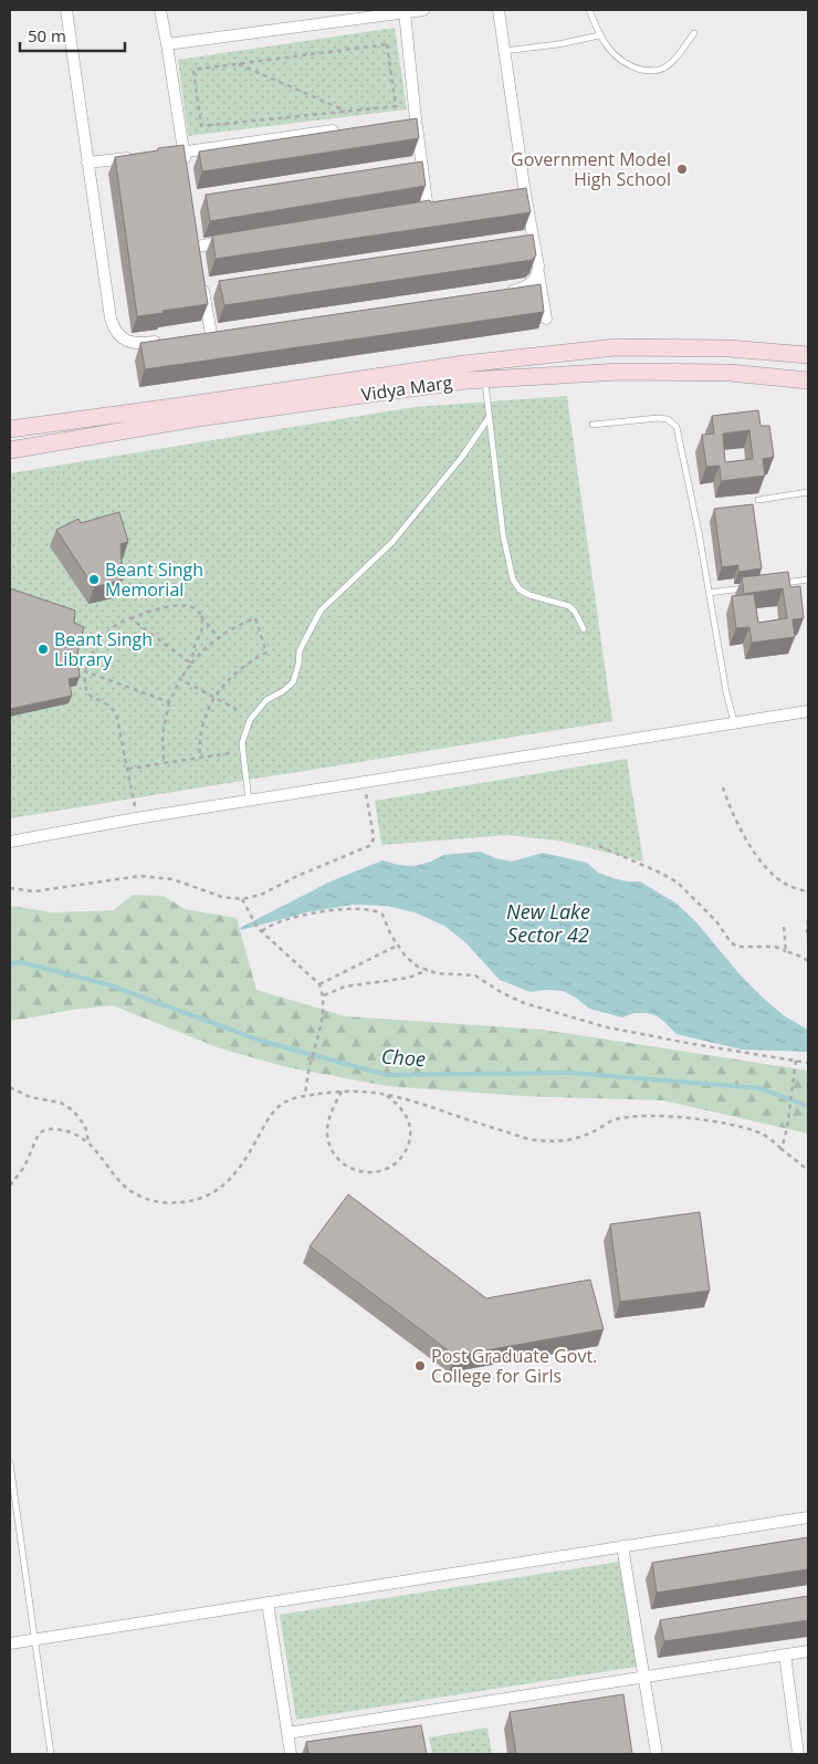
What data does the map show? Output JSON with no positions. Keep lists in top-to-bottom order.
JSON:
{
  "streets": {
    "main road": ["Vidya Marg"]
  },
  "water": ["New Lake Sector 42", "Choe"],
  "places": [
    "Government Model High School",
    "Beant Singh Memorial",
    "Beant Singh Library",
    "Post Graduate Govt. College for Girls"
  ],
  "scale_bar": "50 m"
}
